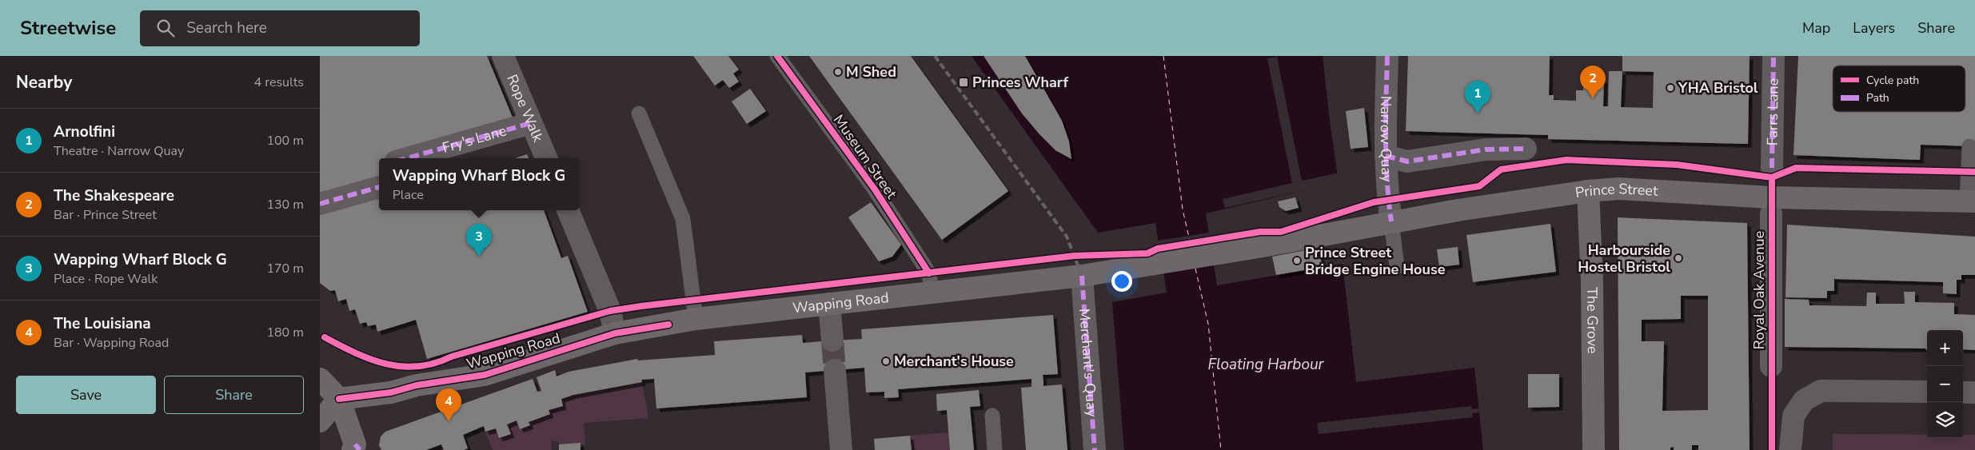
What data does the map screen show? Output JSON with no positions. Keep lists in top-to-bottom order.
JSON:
{
  "streets": {
    "street": [
      "Rope Walk",
      "Farrs Lane",
      "Fry's Lane",
      "Narrow Quay",
      "Prince Street",
      "Royal Oak Avenue",
      "Wapping Road",
      "The Grove",
      "Merchant's Quay"
    ],
    "lane": ["Museum Street"]
  },
  "crossings": [
    ["Rope Walk", "Fry's Lane"],
    ["Narrow Quay", "Prince Street"],
    ["Museum Street", "Wapping Road"],
    ["Prince Street", "Wapping Road"],
    ["Prince Street", "The Grove"],
    ["Wapping Road", "Merchant's Quay"]
  ],
  "water": ["Floating Harbour"],
  "places": {
    "other": [
      "M Shed",
      "YHA Bristol",
      "Harbourside Hostel Bristol",
      "Prince Street Bridge Engine House",
      "Merchant's House"
    ],
    "transit": ["Princes Wharf"]
  },
  "legend": ["Cycle path", "Path"],
  "page": {
    "header": "Streetwise",
    "search": "Search here",
    "nav": ["Map", "Layers", "Share"],
    "heading": ["Nearby", "4 results"],
    "pins": [
      "2",
      "1",
      "3",
      "4"
    ],
    "list": [
      {
        "mark": "1",
        "name": "Arnolfini",
        "note": "Theatre · Narrow Quay",
        "value": "100 m"
      },
      {
        "mark": "2",
        "name": "The Shakespeare",
        "note": "Bar · Prince Street",
        "value": "130 m"
      },
      {
        "mark": "3",
        "name": "Wapping Wharf Block G",
        "note": "Place · Rope Walk",
        "value": "170 m"
      },
      {
        "mark": "4",
        "name": "The Louisiana",
        "note": "Bar · Wapping Road",
        "value": "180 m"
      }
    ],
    "popup": ["Wapping Wharf Block G", "Place"],
    "map_buttons": ["+", "−"],
    "buttons": ["Save", "Share"]
  }
}
